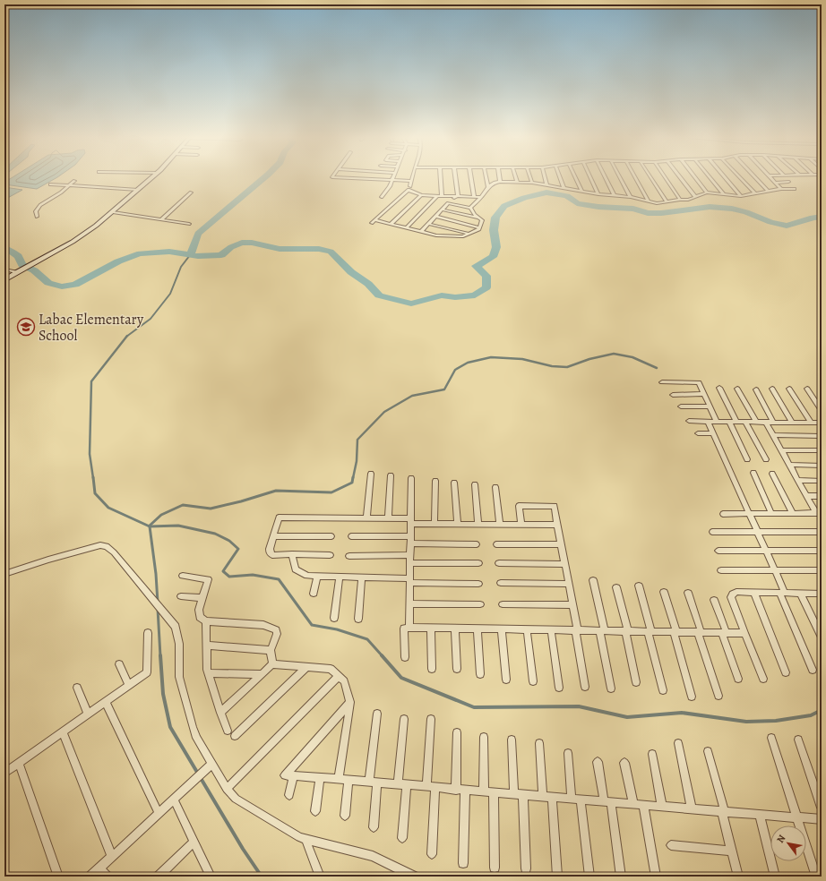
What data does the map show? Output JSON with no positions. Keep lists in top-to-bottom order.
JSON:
{
  "places": {
    "school or university": ["Labac Elementary School"]
  },
  "north": "top left"
}
